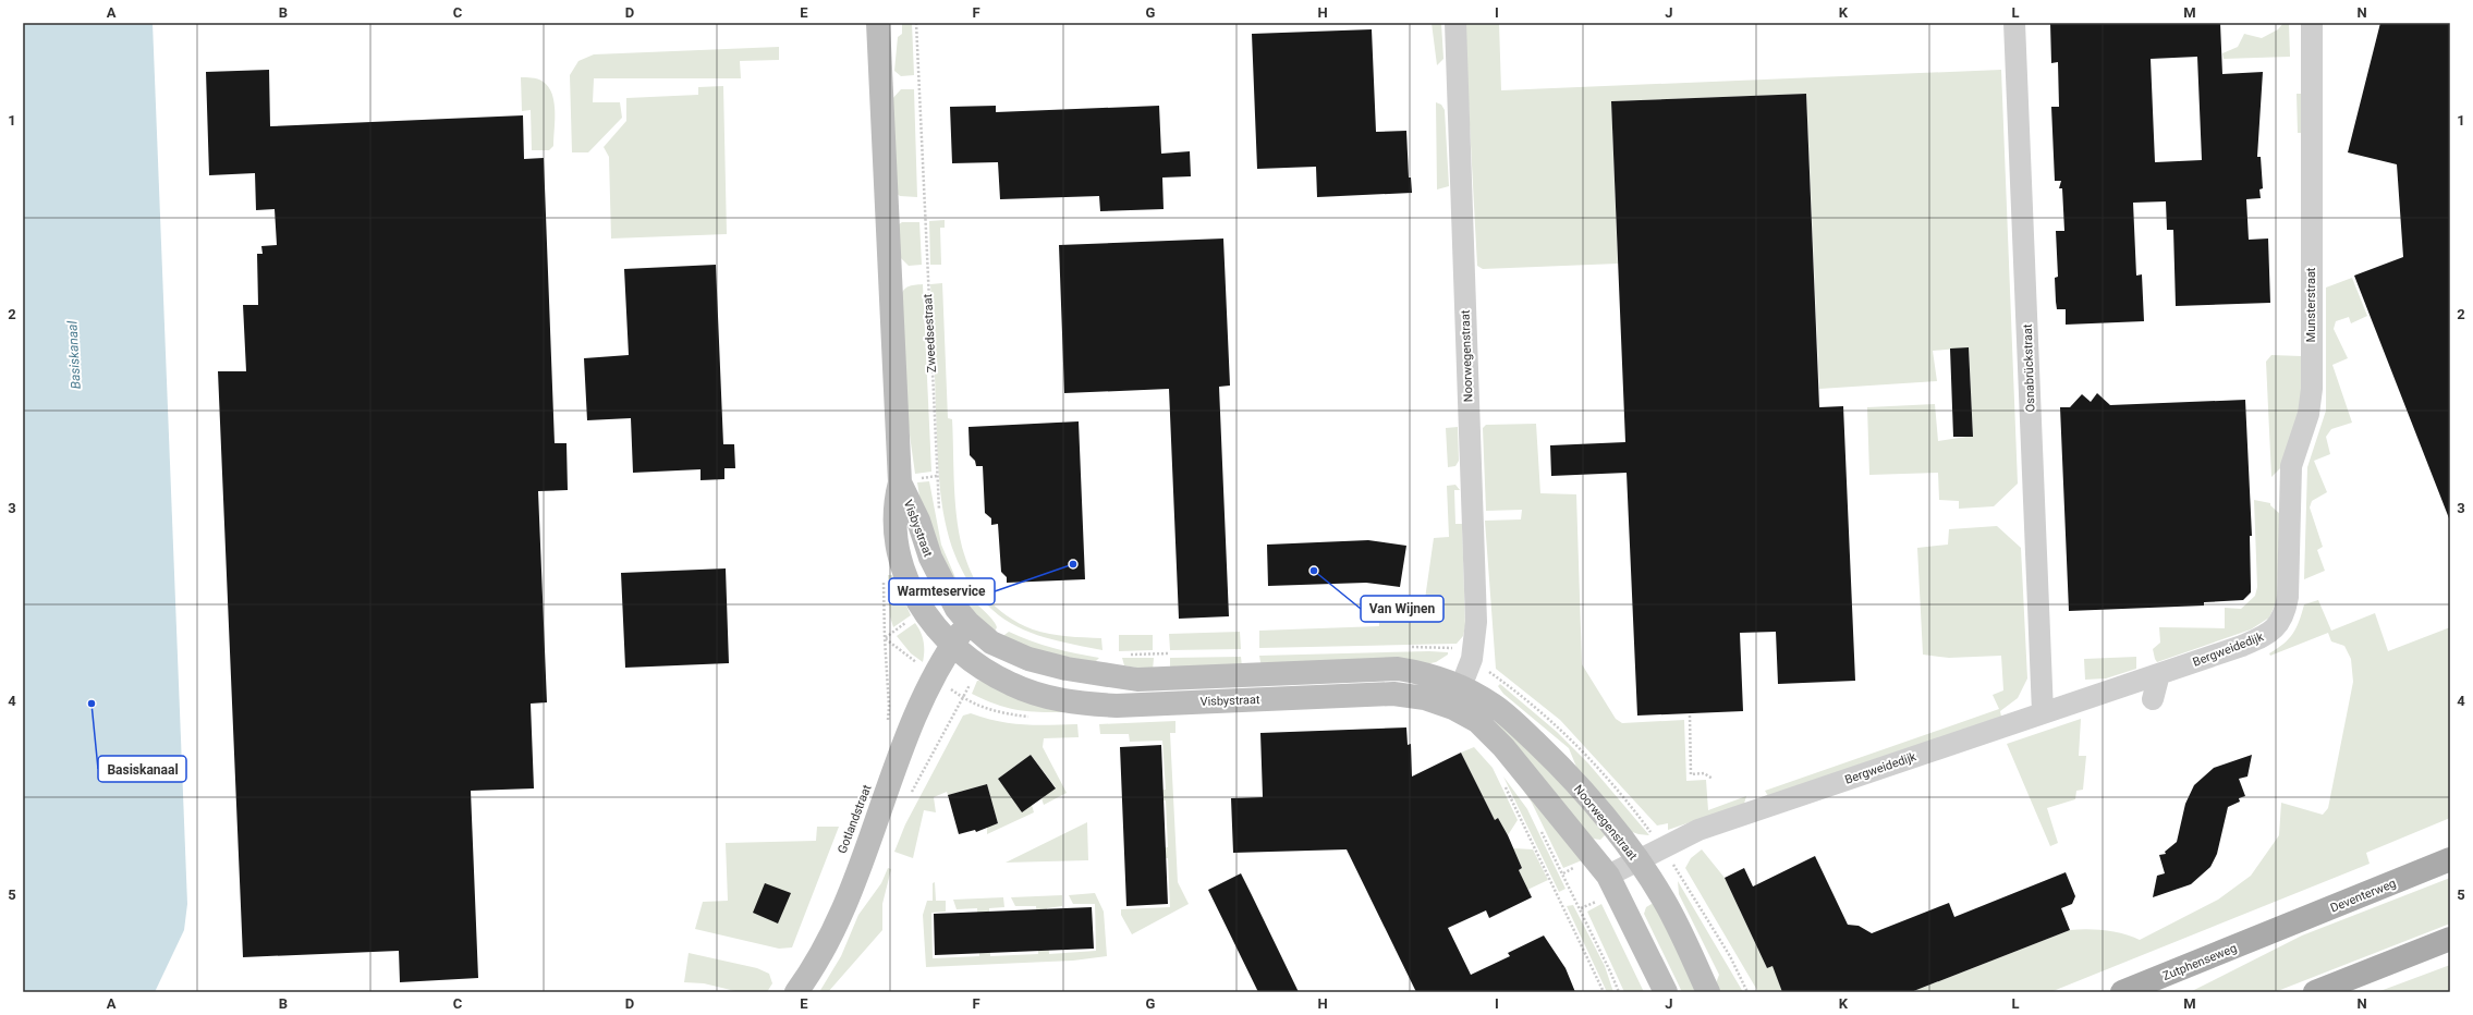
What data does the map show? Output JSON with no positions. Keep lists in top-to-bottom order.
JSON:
{
  "streets": {
    "main road": ["Deventerweg", "Zutphenseweg"],
    "street": [
      "Munsterstraat",
      "Noorwegenstraat",
      "Osnabrückstraat",
      "Visbystraat",
      "Bergweidedijk",
      "Gotlandstraat"
    ],
    "path": ["Zweedsestraat"]
  },
  "crossings": [
    ["Munsterstraat", "Bergweidedijk"],
    ["Noorwegenstraat", "Visbystraat"],
    ["Noorwegenstraat", "Bergweidedijk"],
    ["Osnabrückstraat", "Bergweidedijk"],
    ["Visbystraat", "Gotlandstraat"],
    ["Deventerweg", "Zutphenseweg"]
  ],
  "water": ["Basiskanaal"],
  "places": ["Warmteservice", "Van Wijnen", "Basiskanaal"],
  "grid": {
    "columns": [
      "A",
      "B",
      "C",
      "D",
      "E",
      "F",
      "G",
      "H",
      "I",
      "J",
      "K",
      "L",
      "M",
      "N"
    ],
    "rows": [
      "1",
      "2",
      "3",
      "4",
      "5"
    ]
  }
}
